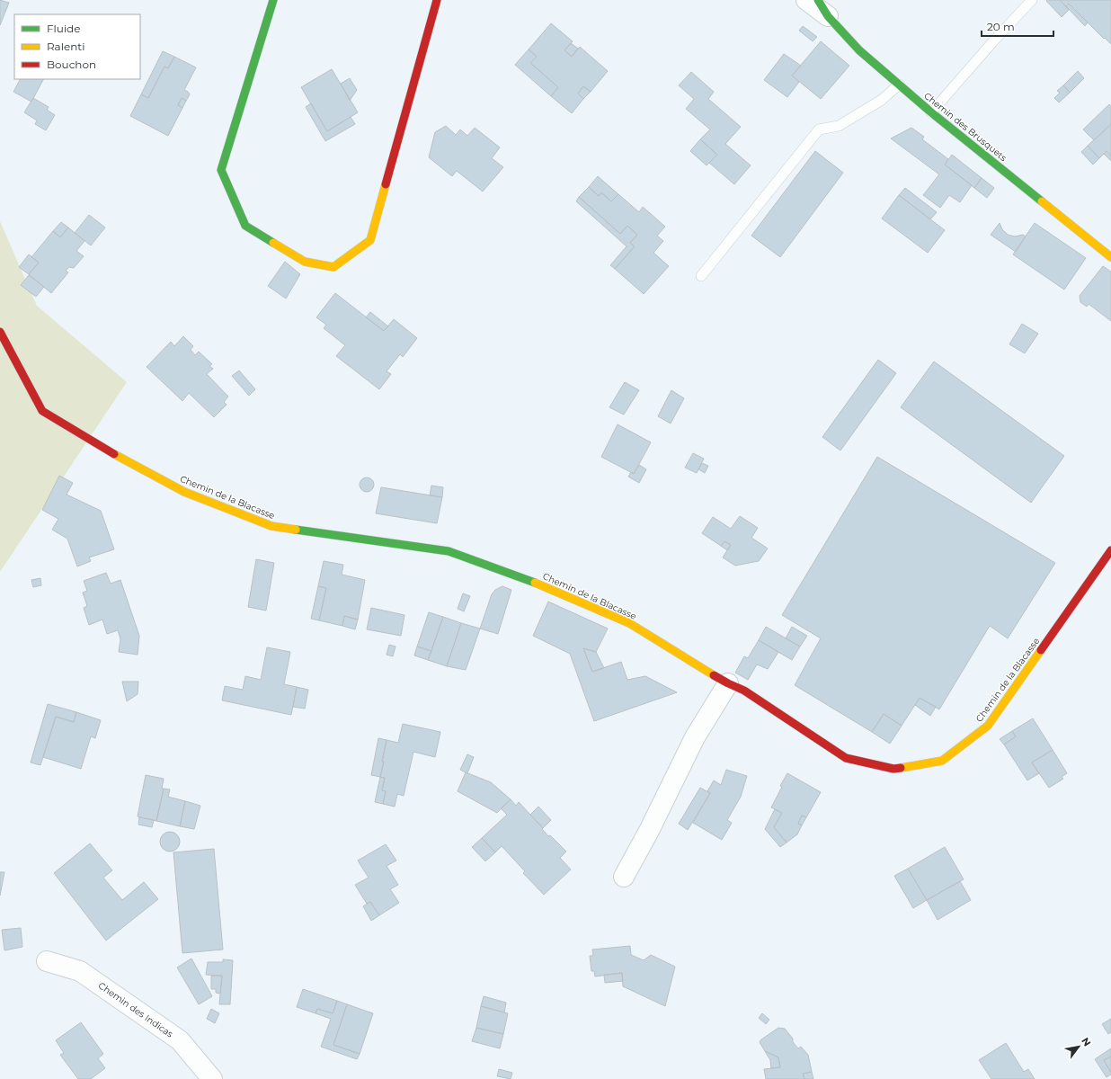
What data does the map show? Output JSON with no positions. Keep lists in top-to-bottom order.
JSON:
{
  "streets": {
    "street": ["Chemin des Brusquets", "Chemin de la Blacasse", "Chemin des Indicas"]
  },
  "legend": ["Fluide", "Ralenti", "Bouchon"],
  "scale_bar": "20 m",
  "north": "top right"
}
